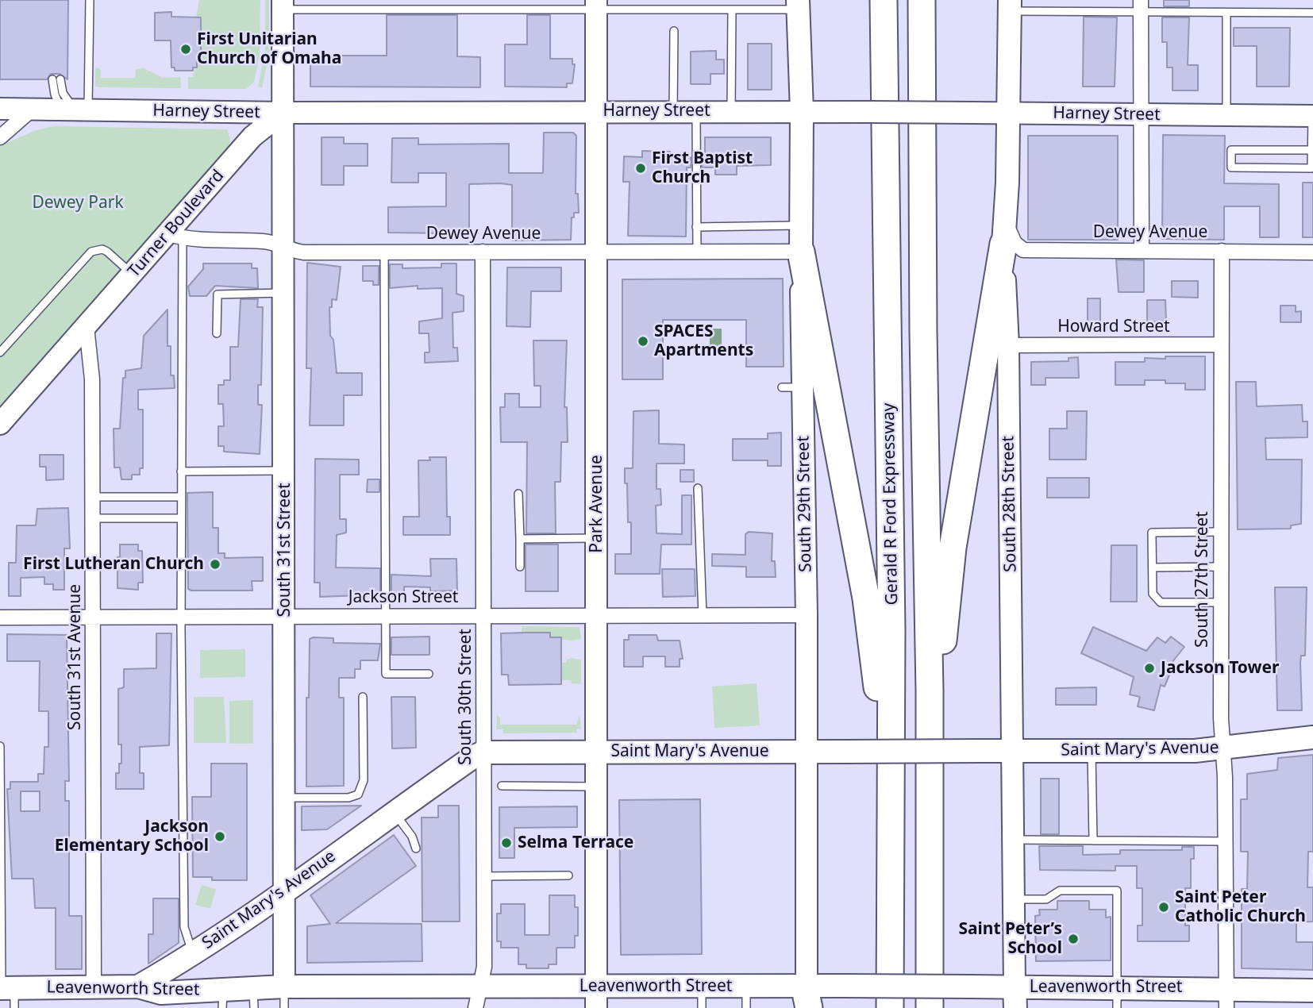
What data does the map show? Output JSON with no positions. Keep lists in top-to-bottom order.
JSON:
{
  "streets": {
    "highway": ["Gerald R Ford Expressway"],
    "main road": [
      "Harney Street",
      "Turner Boulevard",
      "Park Avenue",
      "South 29th Street",
      "South 28th Street",
      "South 31st Street",
      "Saint Mary's Avenue",
      "Leavenworth Street"
    ],
    "street": [
      "Dewey Avenue",
      "Howard Street",
      "South 27th Street",
      "Jackson Street",
      "South 31st Avenue",
      "South 30th Street"
    ]
  },
  "crossings": [
    ["Harney Street", "Turner Boulevard"],
    ["Harney Street", "Park Avenue"],
    ["Harney Street", "South 29th Street"],
    ["Harney Street", "South 28th Street"],
    ["Harney Street", "South 31st Street"],
    ["Turner Boulevard", "Dewey Avenue"],
    ["Turner Boulevard", "South 31st Street"],
    ["Turner Boulevard", "South 31st Avenue"],
    ["Dewey Avenue", "Park Avenue"],
    ["Dewey Avenue", "South 29th Street"],
    ["Dewey Avenue", "South 28th Street"],
    ["Dewey Avenue", "South 31st Street"],
    ["Dewey Avenue", "South 27th Street"],
    ["Dewey Avenue", "South 30th Street"],
    ["Howard Street", "South 28th Street"],
    ["Howard Street", "South 27th Street"],
    ["Park Avenue", "Jackson Street"],
    ["Park Avenue", "Saint Mary's Avenue"],
    ["Park Avenue", "Leavenworth Street"],
    ["South 29th Street", "Jackson Street"],
    ["South 29th Street", "Saint Mary's Avenue"],
    ["South 29th Street", "Leavenworth Street"],
    ["South 28th Street", "Saint Mary's Avenue"],
    ["South 28th Street", "Leavenworth Street"],
    ["South 31st Street", "Jackson Street"],
    ["South 31st Street", "Saint Mary's Avenue"],
    ["South 31st Street", "Leavenworth Street"],
    ["South 27th Street", "Saint Mary's Avenue"],
    ["South 27th Street", "Leavenworth Street"],
    ["Jackson Street", "South 31st Avenue"],
    ["Jackson Street", "South 30th Street"],
    ["South 31st Avenue", "Leavenworth Street"],
    ["South 30th Street", "Saint Mary's Avenue"],
    ["South 30th Street", "Leavenworth Street"],
    ["Saint Mary's Avenue", "Leavenworth Street"]
  ],
  "parks": ["Dewey Park"],
  "places": [
    "First Unitarian Church of Omaha",
    "First Baptist Church",
    "SPACES Apartments",
    "First Lutheran Church",
    "Jackson Tower",
    "Jackson Elementary School",
    "Selma Terrace",
    "Saint Peter Catholic Church",
    "Saint Peter’s School"
  ]
}
